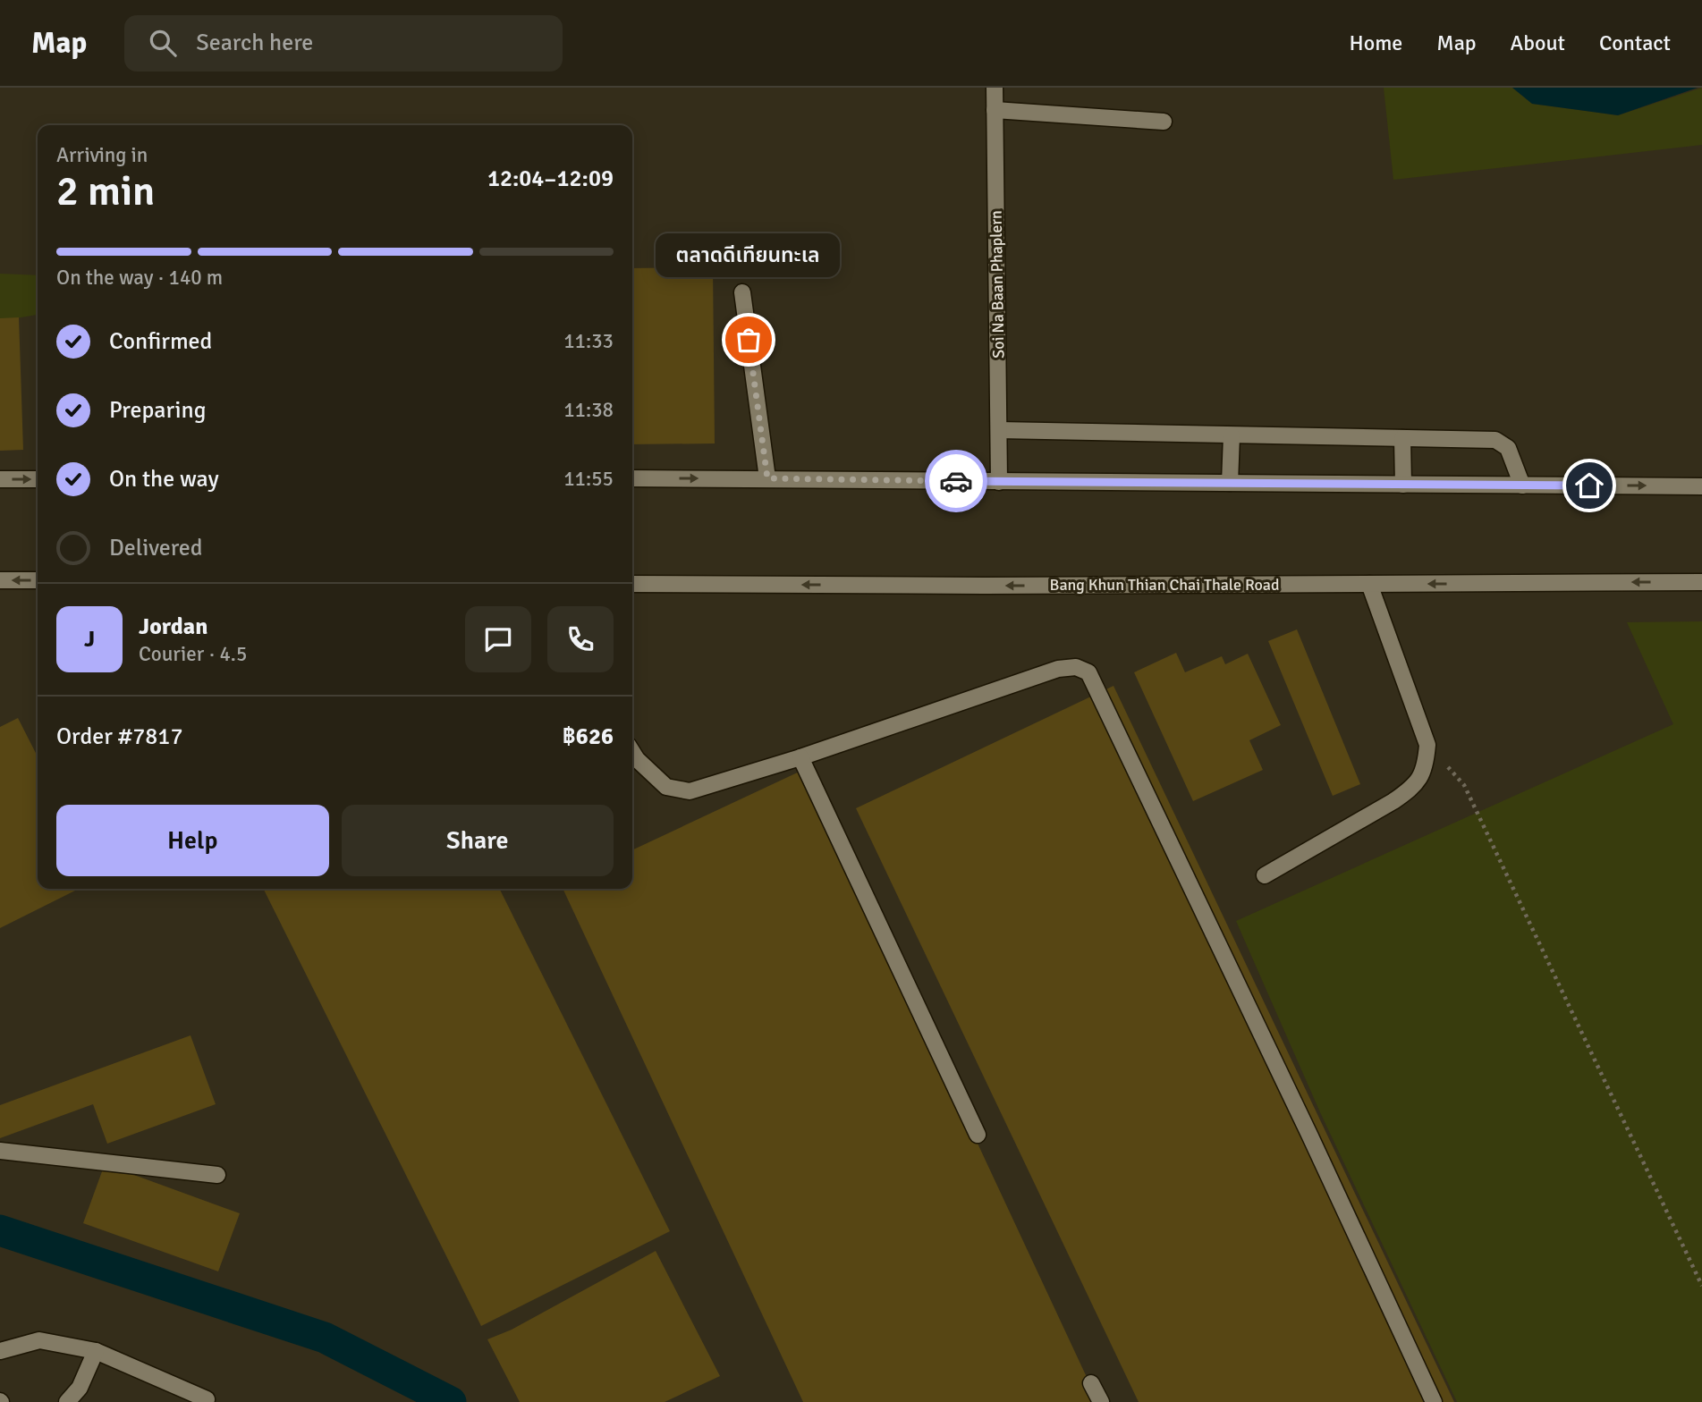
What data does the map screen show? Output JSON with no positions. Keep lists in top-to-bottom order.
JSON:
{
  "streets": {
    "main road": ["Soi Na Baan Phaplern", "Bang Khun Thian Chai Thale Road"]
  },
  "places": ["ตลาดดีเทียนทะเล"],
  "page": {
    "header": "Map",
    "search": "Search here",
    "nav": [
      "Home",
      "Map",
      "About",
      "Contact"
    ],
    "heading": ["2 min", "Arriving in", "12:04–12:09"],
    "panel": [
      "Jordan",
      "Courier · 4.5",
      "Order #7817",
      "฿626"
    ],
    "bar": "On the way · 140 m",
    "bubble": "ตลาดดีเทียนทะเล",
    "list": [
      ["Confirmed", "11:33"],
      ["Preparing", "11:38"],
      ["On the way", "11:55"],
      "Delivered"
    ],
    "round": "J",
    "buttons": ["Help", "Share"]
  }
}
